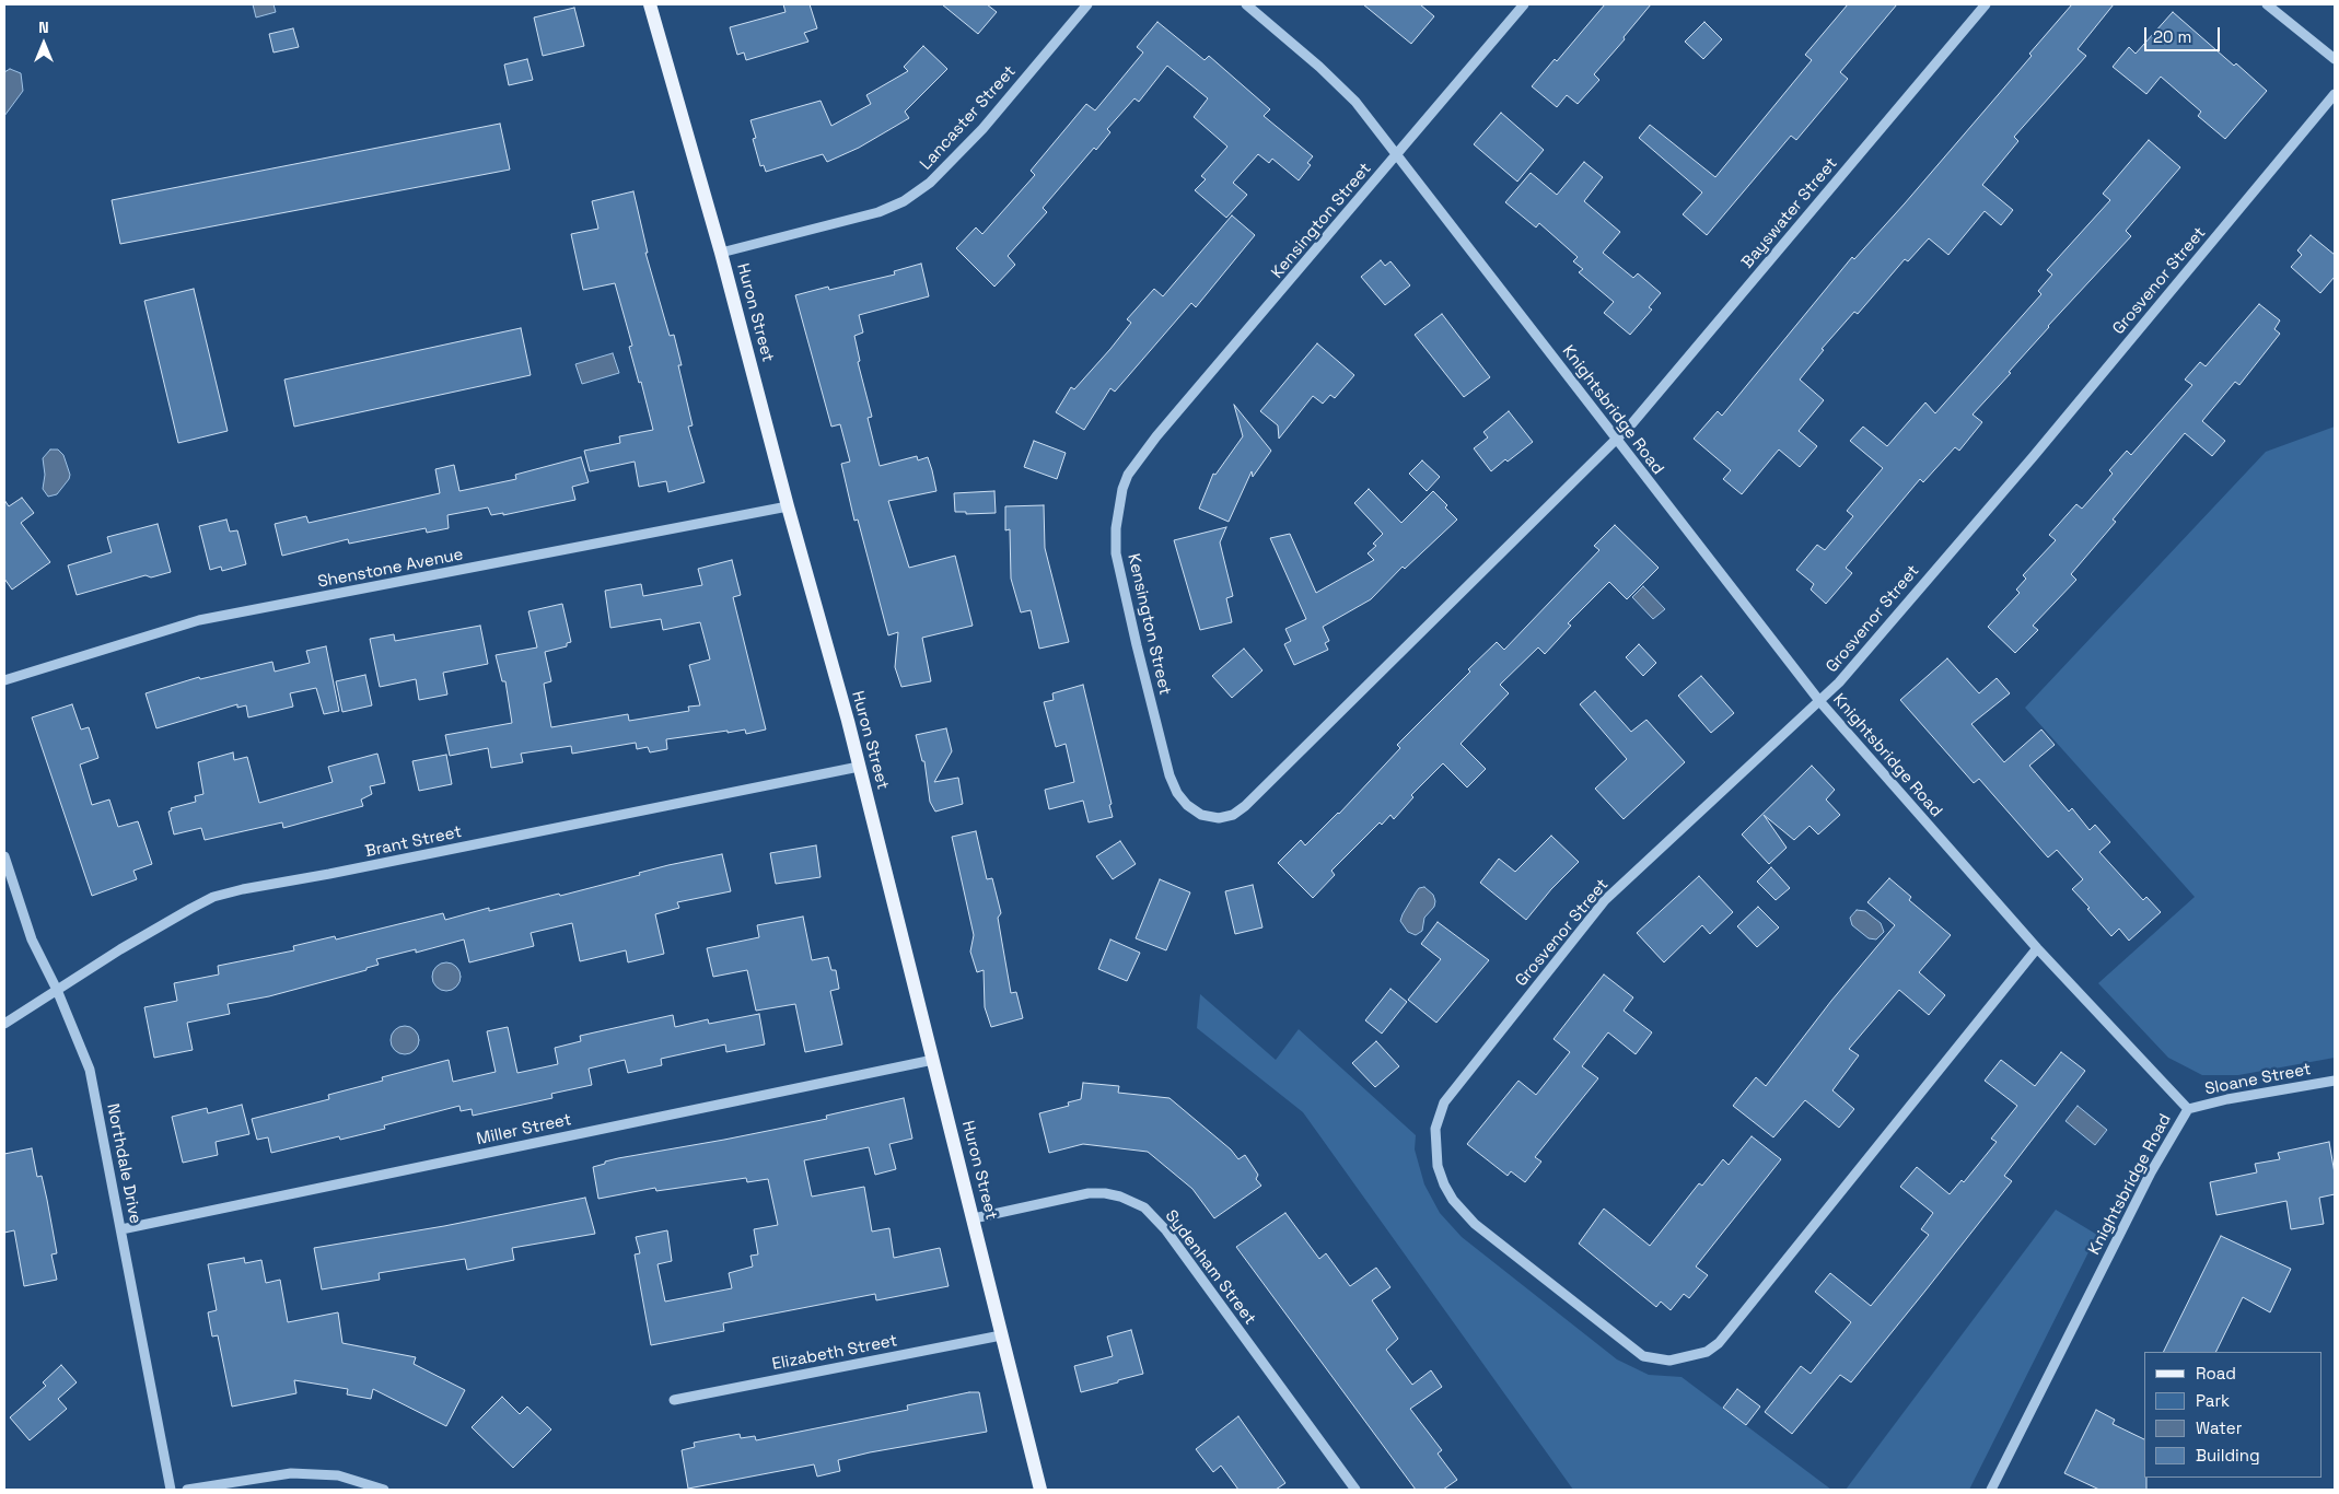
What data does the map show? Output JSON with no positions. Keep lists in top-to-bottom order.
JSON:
{
  "streets": {
    "main road": ["Huron Street"],
    "street": [
      "Lancaster Street",
      "Bayswater Street",
      "Kensington Street",
      "Grosvenor Street",
      "Knightsbridge Road",
      "Shenstone Avenue",
      "Brant Street",
      "Sloane Street",
      "Miller Street",
      "Northdale Drive",
      "Sydenham Street",
      "Elizabeth Street"
    ]
  },
  "crossings": [
    ["Lancaster Street", "Huron Street"],
    ["Bayswater Street", "Kensington Street"],
    ["Bayswater Street", "Knightsbridge Road"],
    ["Kensington Street", "Knightsbridge Road"],
    ["Grosvenor Street", "Knightsbridge Road"],
    ["Huron Street", "Shenstone Avenue"],
    ["Huron Street", "Brant Street"],
    ["Huron Street", "Miller Street"],
    ["Huron Street", "Sydenham Street"],
    ["Huron Street", "Elizabeth Street"],
    ["Knightsbridge Road", "Sloane Street"],
    ["Brant Street", "Northdale Drive"],
    ["Miller Street", "Northdale Drive"]
  ],
  "legend": [
    "Road",
    "Park",
    "Water",
    "Building"
  ],
  "scale_bar": "20 m",
  "north": "top"
}
